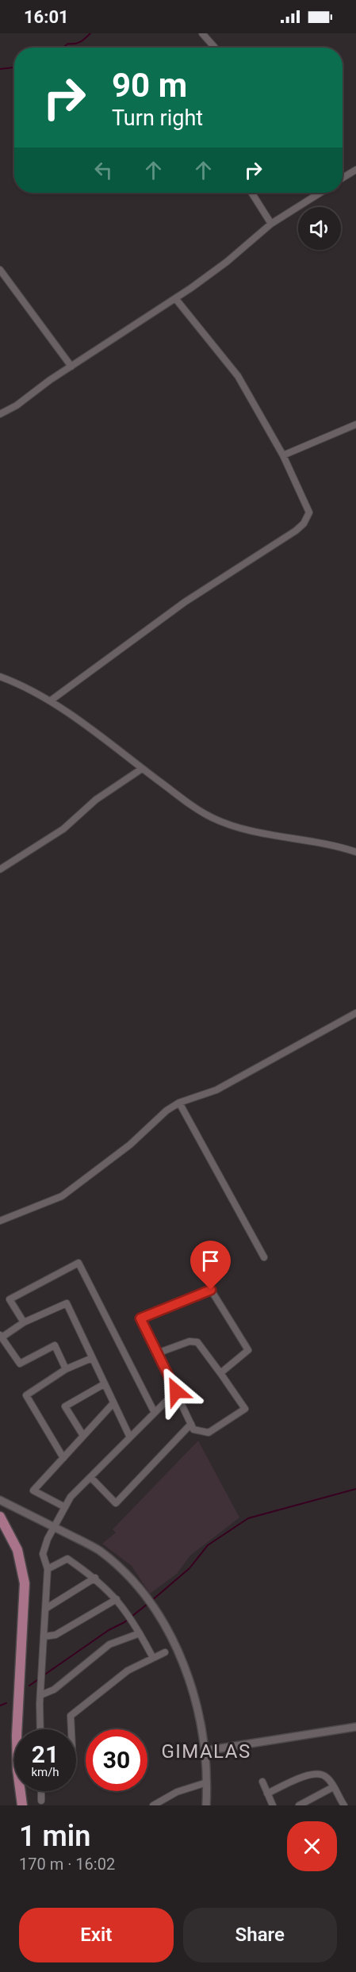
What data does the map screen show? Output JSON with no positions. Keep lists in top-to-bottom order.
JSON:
{
  "districts": ["GIMALAS"],
  "page": {
    "status": "16:01",
    "turn": ["90 m", "Turn right"],
    "speed": "21 km/h",
    "limit": "30",
    "heading": ["1 min", "170 m · 16:02"],
    "buttons": ["Exit", "Share"]
  }
}
